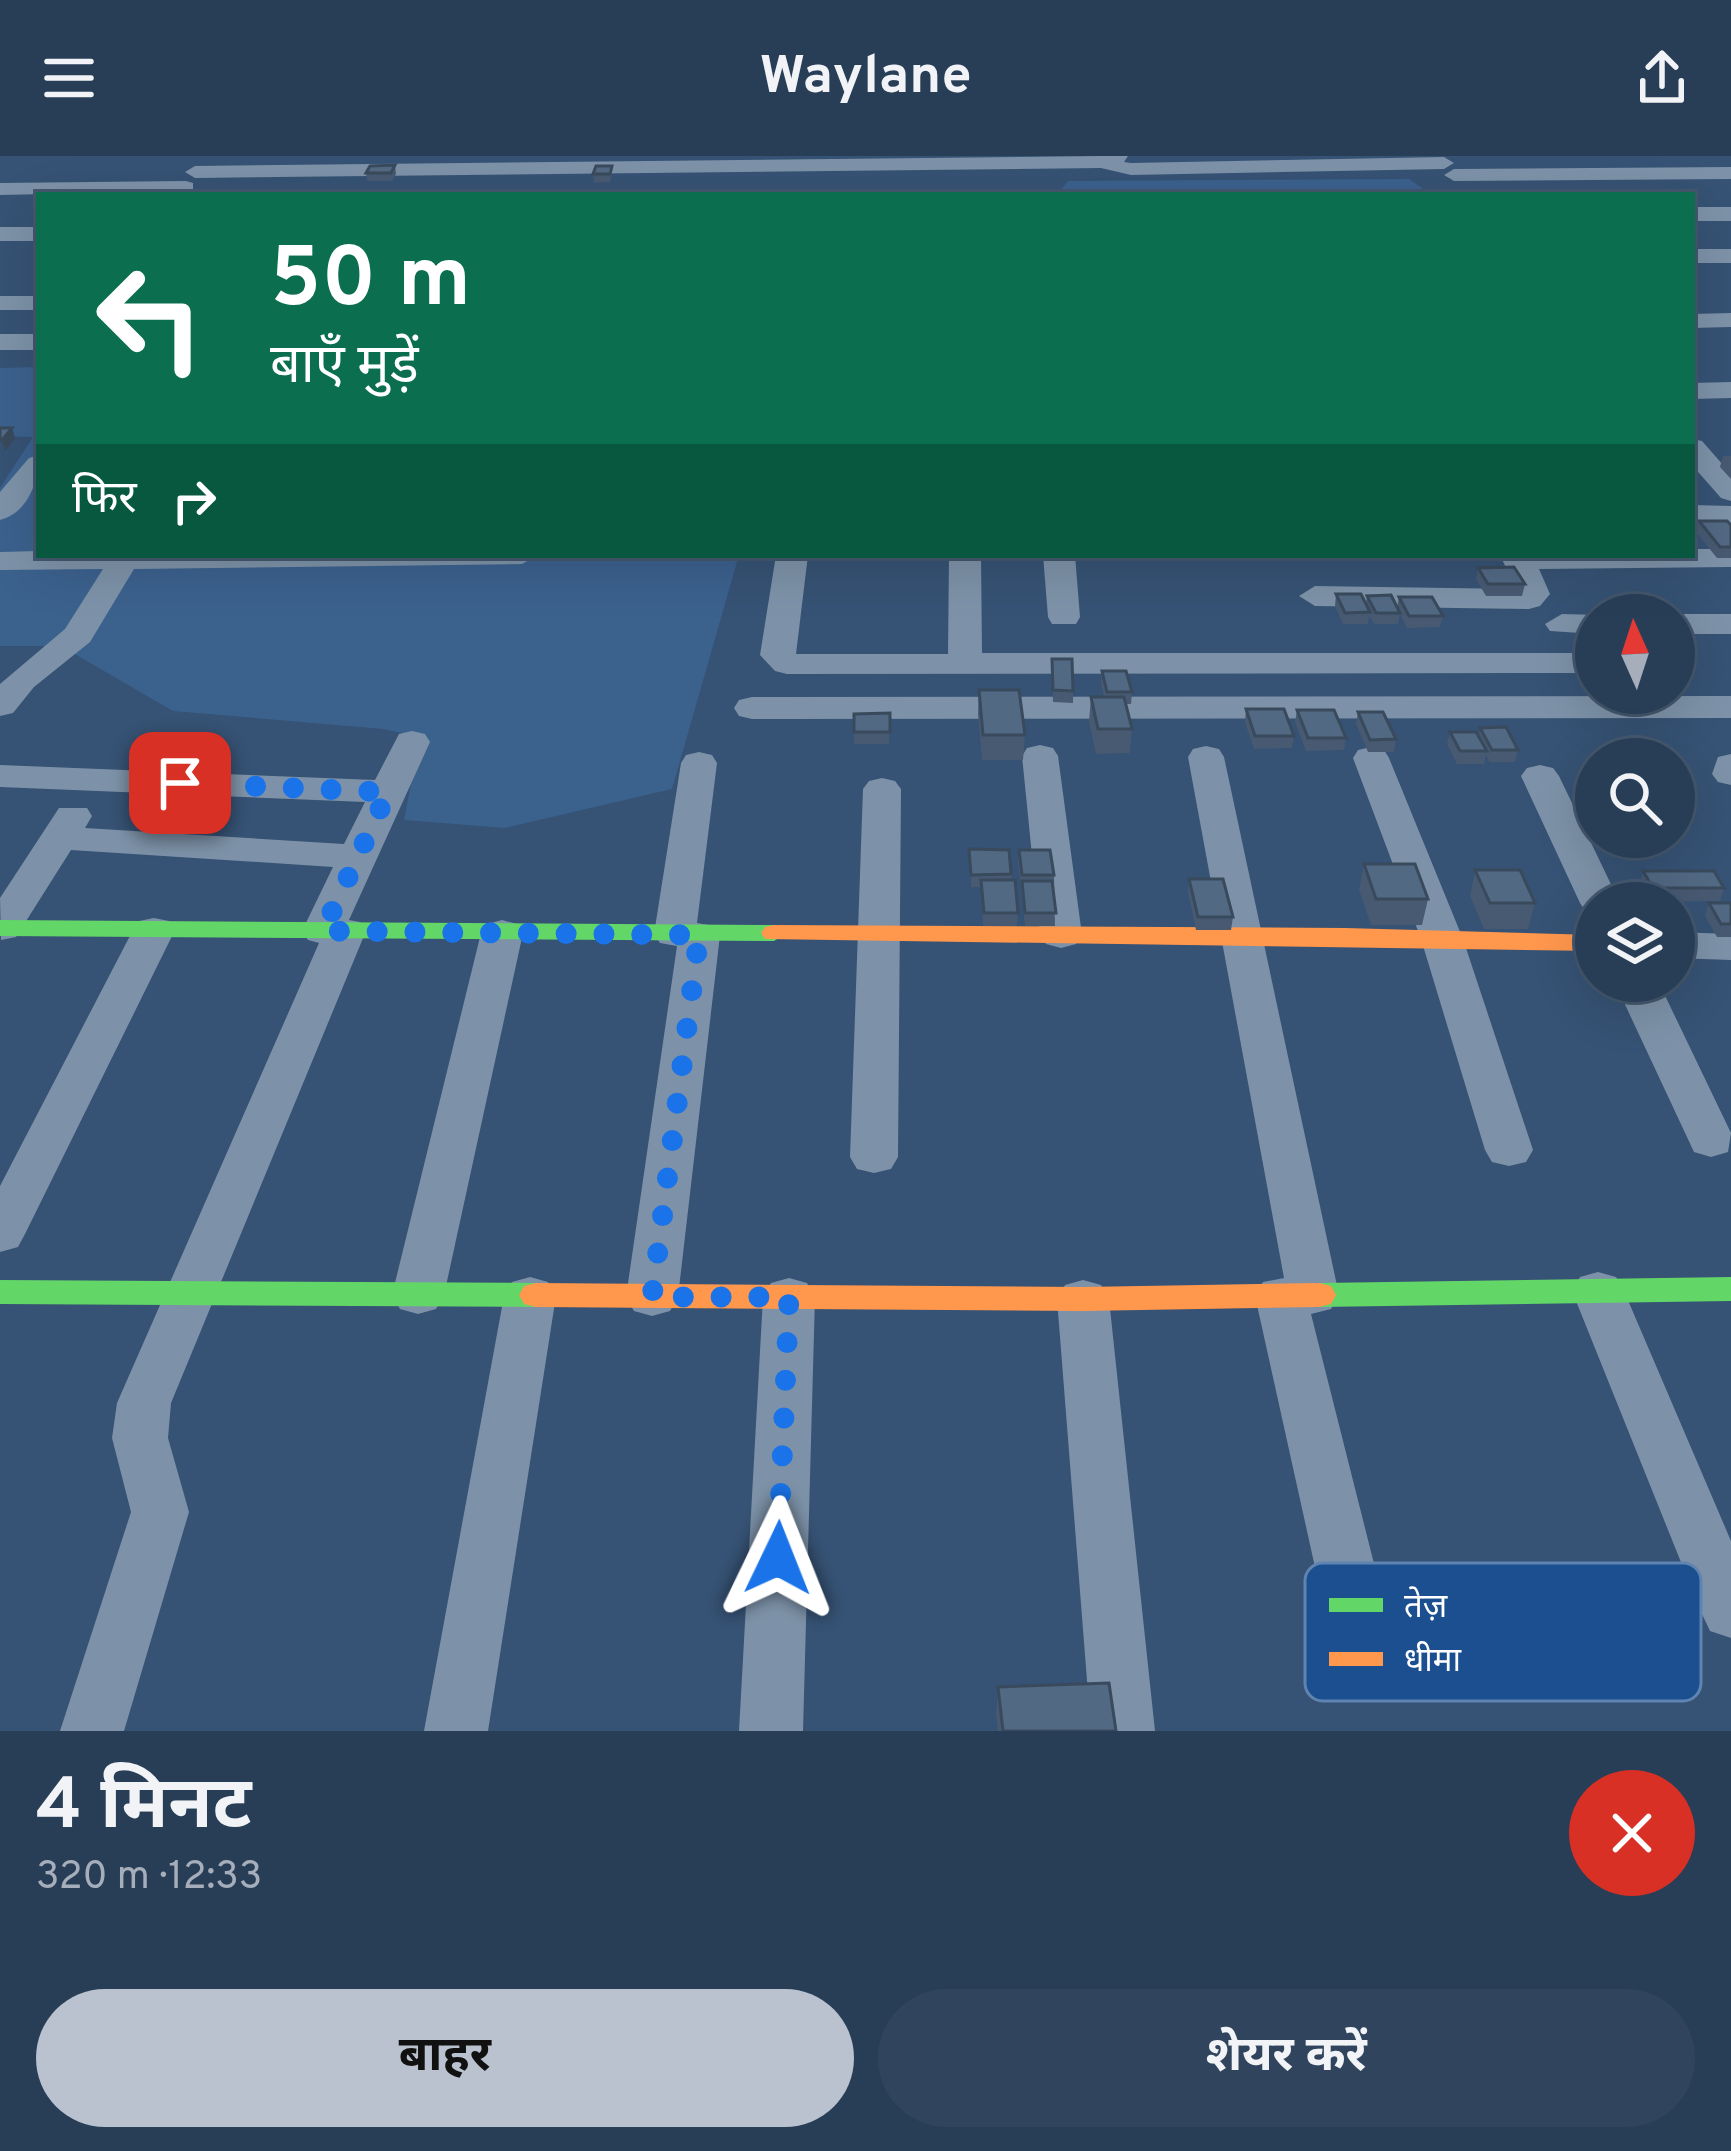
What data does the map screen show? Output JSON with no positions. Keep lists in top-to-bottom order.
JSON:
{
  "legend": ["तेज़", "धीमा"],
  "north": "top",
  "page": {
    "header": "Waylane",
    "turn": ["50 m", "बाएँ मुड़ें"],
    "then": "फिर",
    "heading": ["4 मिनट", "320 m · 12:33"],
    "buttons": ["बाहर", "शेयर करें"]
  }
}
